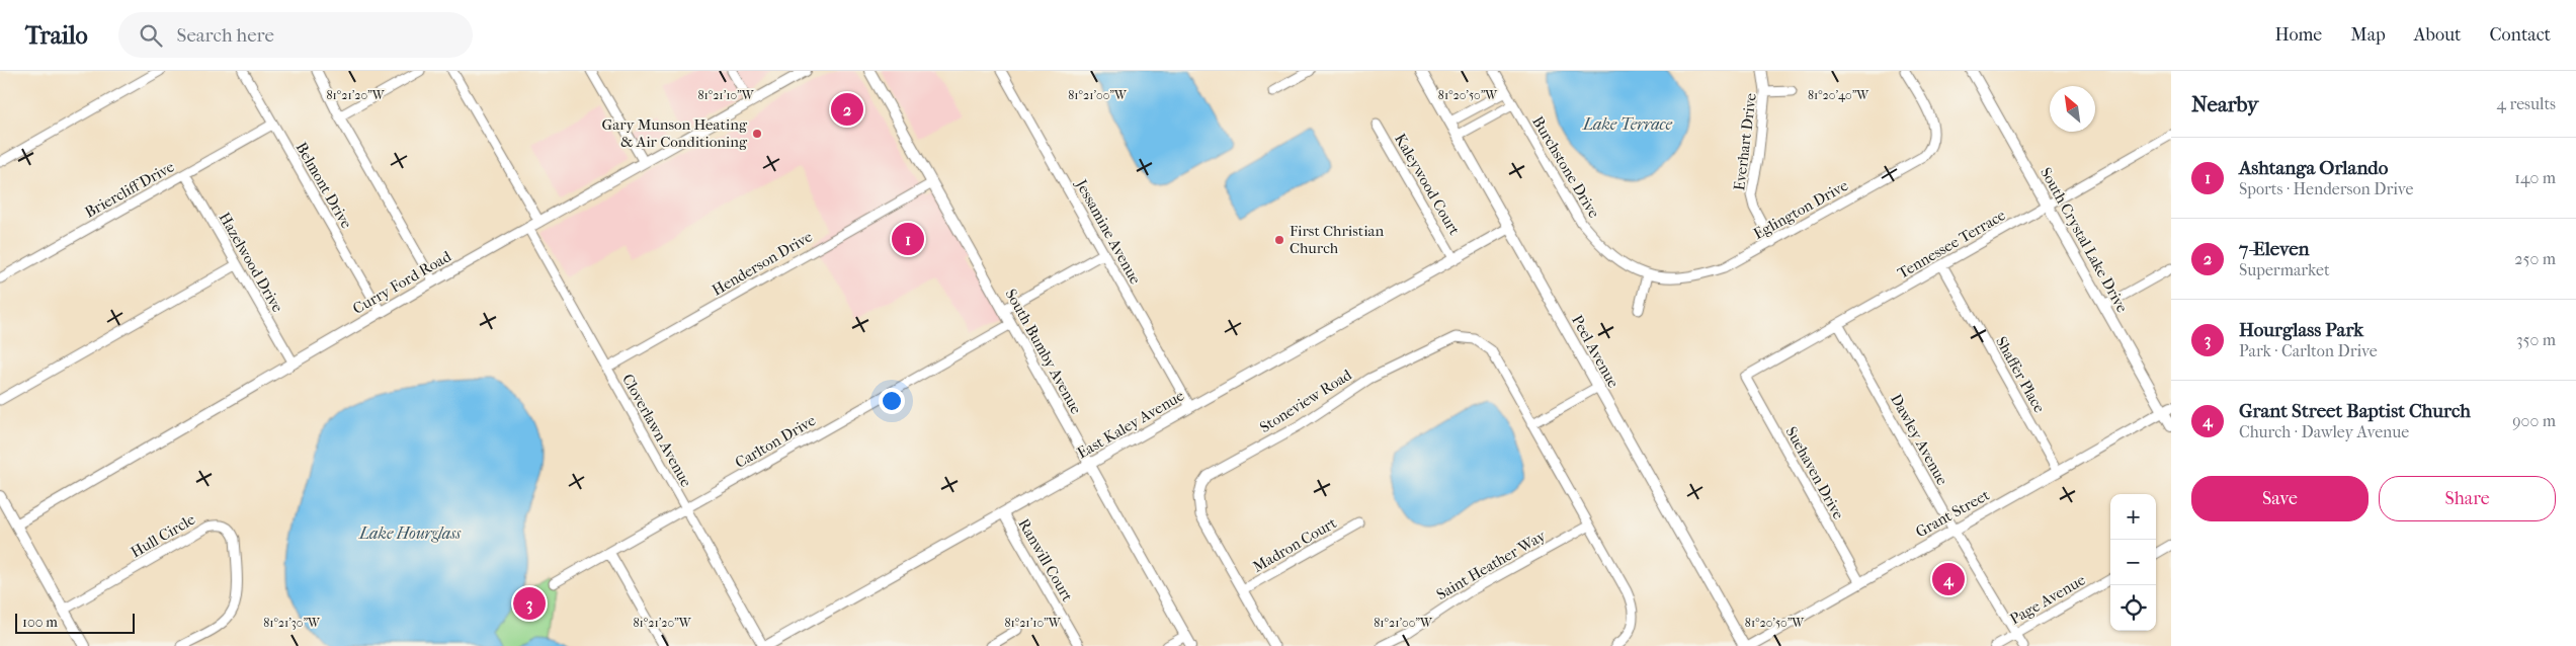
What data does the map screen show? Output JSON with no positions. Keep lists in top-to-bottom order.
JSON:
{
  "streets": {
    "street": [
      "Everhart Drive",
      "Burchstone Drive",
      "Kaleywood Court",
      "Belmont Drive",
      "Briercliff Drive",
      "Eglington Drive",
      "Jessamine Avenue",
      "South Crystal Lake Drive",
      "Tennessee Terrace",
      "Hazelwood Drive",
      "Henderson Drive",
      "Curry Ford Road",
      "South Bumby Avenue",
      "Peel Avenue",
      "Shaffer Place",
      "Stoneview Road",
      "East Kaley Avenue",
      "Cloverlawn Avenue",
      "Dawley Avenue",
      "Carlton Drive",
      "Suehaven Drive",
      "Grant Street",
      "Hull Circle",
      "Madron Court",
      "Ranwill Court",
      "Saint Heather Way",
      "Page Avenue"
    ]
  },
  "crossings": [
    ["Everhart Drive", "Eglington Drive"],
    ["Burchstone Drive", "Eglington Drive"],
    ["Kaleywood Court", "East Kaley Avenue"],
    ["Belmont Drive", "Briercliff Drive"],
    ["Belmont Drive", "Curry Ford Road"],
    ["Briercliff Drive", "Hazelwood Drive"],
    ["Jessamine Avenue", "East Kaley Avenue"],
    ["South Crystal Lake Drive", "Tennessee Terrace"],
    ["South Crystal Lake Drive", "Grant Street"],
    ["Tennessee Terrace", "Shaffer Place"],
    ["Tennessee Terrace", "Dawley Avenue"],
    ["Tennessee Terrace", "Suehaven Drive"],
    ["Hazelwood Drive", "Curry Ford Road"],
    ["Henderson Drive", "South Bumby Avenue"],
    ["Henderson Drive", "Cloverlawn Avenue"],
    ["Curry Ford Road", "Cloverlawn Avenue"],
    ["South Bumby Avenue", "East Kaley Avenue"],
    ["South Bumby Avenue", "Carlton Drive"],
    ["Peel Avenue", "East Kaley Avenue"],
    ["Shaffer Place", "Grant Street"],
    ["Stoneview Road", "Madron Court"],
    ["Stoneview Road", "Saint Heather Way"],
    ["East Kaley Avenue", "Cloverlawn Avenue"],
    ["East Kaley Avenue", "Ranwill Court"],
    ["Cloverlawn Avenue", "Carlton Drive"],
    ["Dawley Avenue", "Grant Street"],
    ["Dawley Avenue", "Page Avenue"],
    ["Suehaven Drive", "Grant Street"]
  ],
  "water": ["Lake Terrace", "Lake Hourglass"],
  "places": ["Gary Munson Heating & Air Conditioning", "First Christian Church"],
  "scale_bar": "100 m",
  "north": "top left",
  "page": {
    "header": "Trailo",
    "search": "Search here",
    "nav": [
      "Home",
      "Map",
      "About",
      "Contact"
    ],
    "heading": ["Nearby", "4 results"],
    "pins": [
      "2",
      "1",
      "4",
      "3"
    ],
    "list": [
      {
        "mark": "1",
        "name": "Ashtanga Orlando",
        "note": "Sports · Henderson Drive",
        "value": "140 m"
      },
      {
        "mark": "2",
        "name": "7-Eleven",
        "note": "Supermarket",
        "value": "250 m"
      },
      {
        "mark": "3",
        "name": "Hourglass Park",
        "note": "Park · Carlton Drive",
        "value": "350 m"
      },
      {
        "mark": "4",
        "name": "Grant Street Baptist Church",
        "note": "Church · Dawley Avenue",
        "value": "900 m"
      }
    ],
    "buttons": ["Save", "Share"],
    "map_buttons": ["+", "−"],
    "scale": "100 m"
  },
  "coordinates": [
    "81°21'20\"W",
    "81°21'10\"W",
    "81°21'00\"W",
    "81°20'50\"W",
    "81°20'40\"W",
    "81°21'30\"W"
  ]
}
